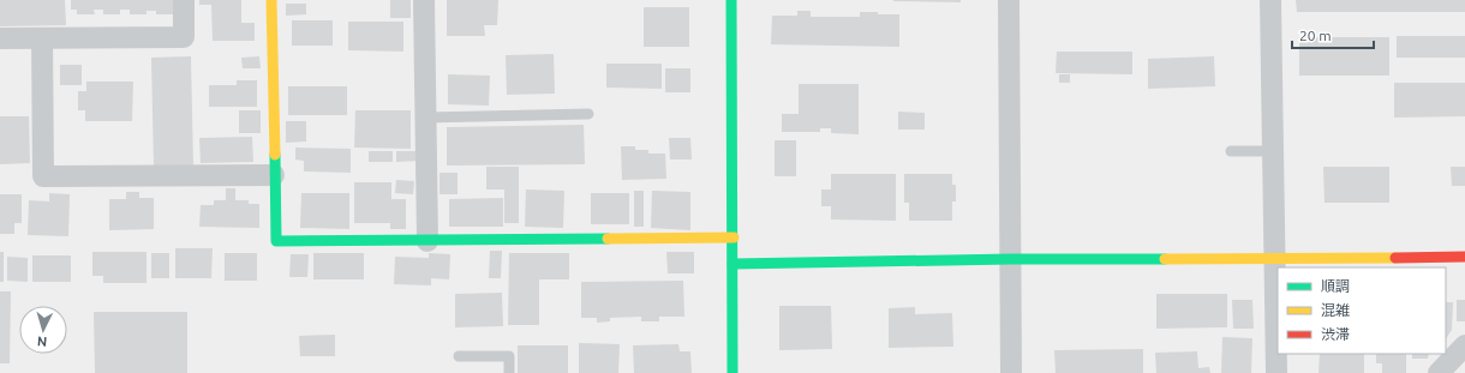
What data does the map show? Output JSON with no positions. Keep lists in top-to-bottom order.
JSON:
{
  "legend": ["順調", "混雑", "渋滞"],
  "scale_bar": "20 m",
  "north": "bottom"
}
